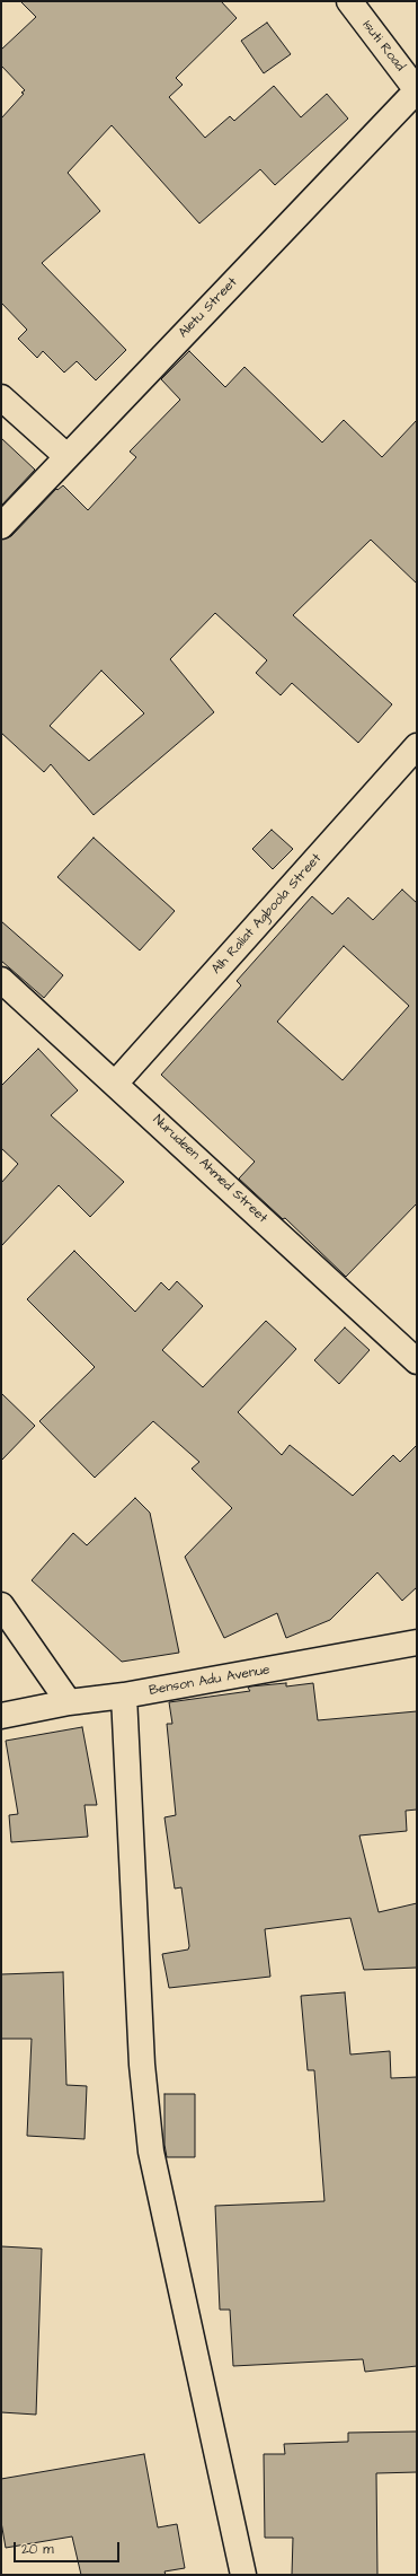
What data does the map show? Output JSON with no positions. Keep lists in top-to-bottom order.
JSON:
{
  "streets": {
    "street": [
      "Isuti Road",
      "Aletu Street",
      "Alh Raliat Agboola Street",
      "Nurudeen Ahmed Street",
      "Benson Adu Avenue"
    ]
  },
  "crossings": [
    ["Isuti Road", "Aletu Street"],
    ["Alh Raliat Agboola Street", "Nurudeen Ahmed Street"]
  ],
  "scale_bar": "20 m"
}
